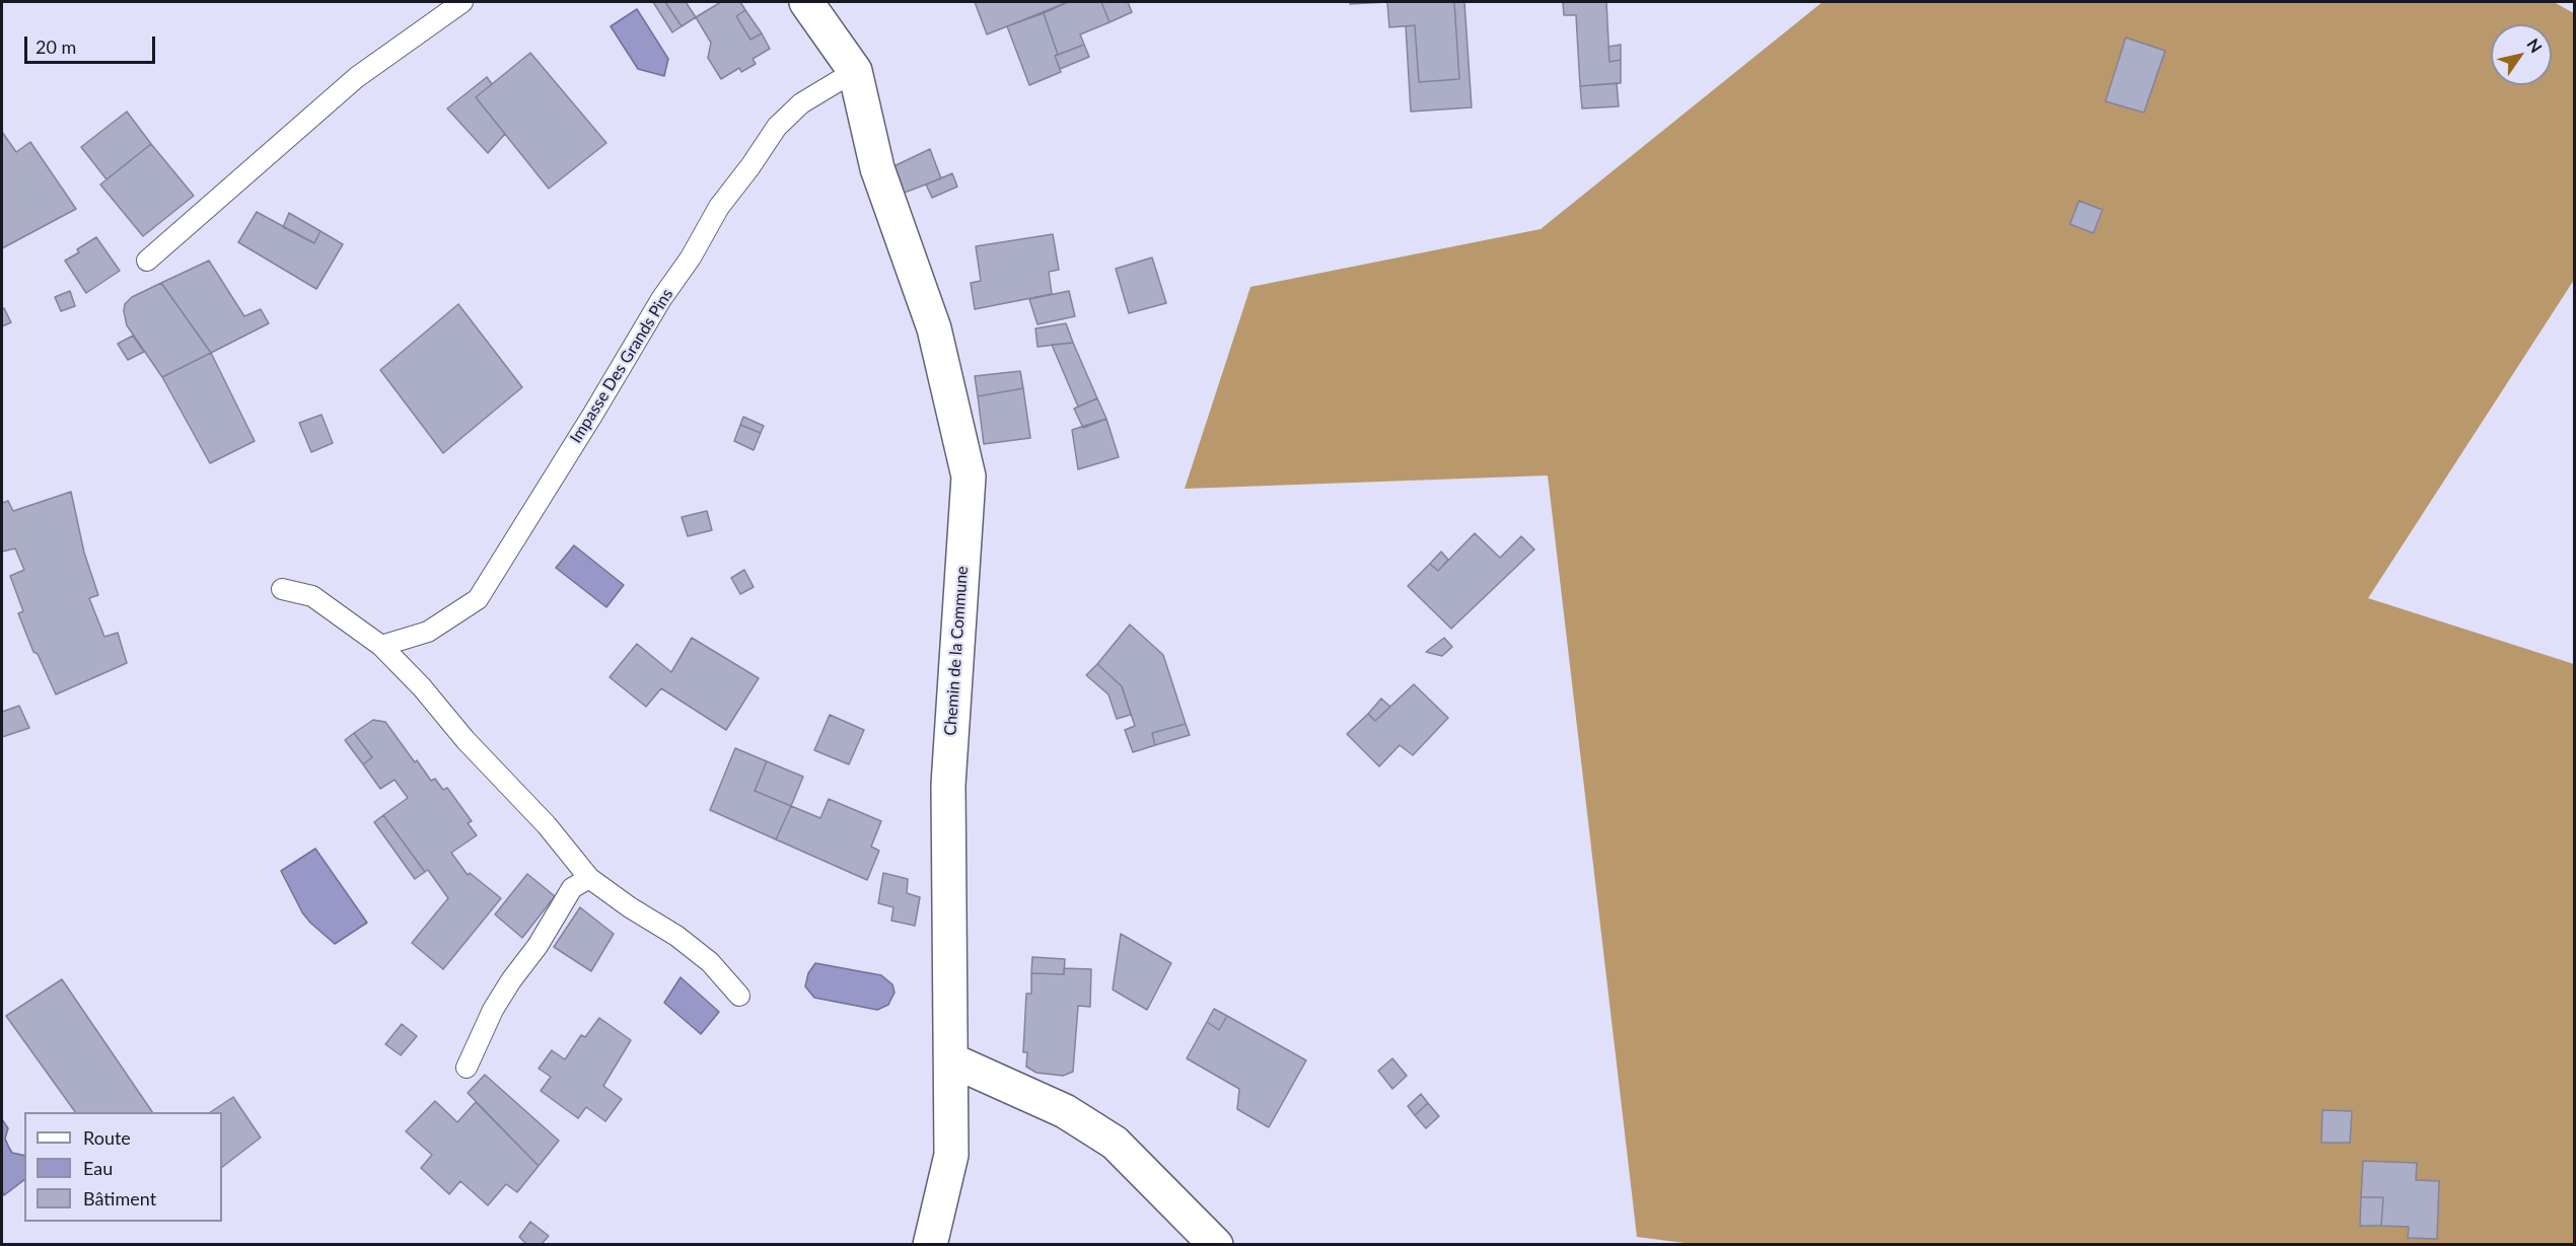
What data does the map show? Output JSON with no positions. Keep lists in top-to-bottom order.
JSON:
{
  "streets": {
    "street": ["Chemin de la Commune"],
    "lane": ["Impasse Des Grands Pins"]
  },
  "crossings": [
    ["Impasse Des Grands Pins", "Chemin de la Commune"]
  ],
  "legend": ["Route", "Eau", "Bâtiment"],
  "scale_bar": "20 m",
  "north": "top right"
}
